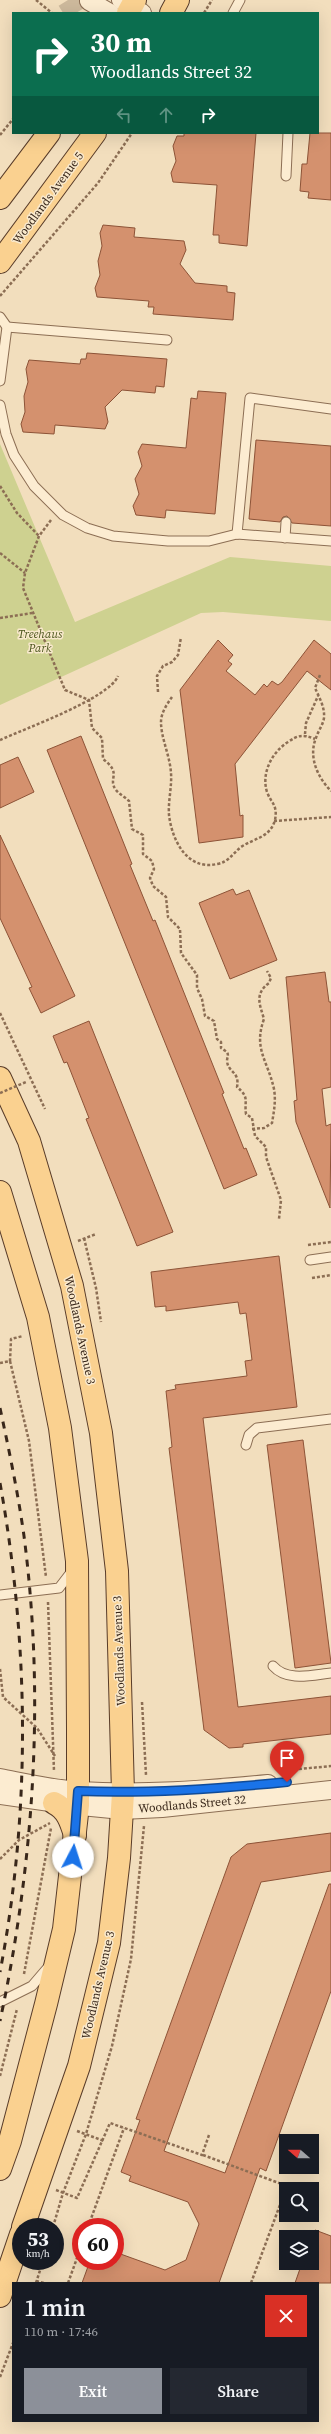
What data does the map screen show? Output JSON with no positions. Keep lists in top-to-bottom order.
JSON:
{
  "streets": {
    "main road": ["Woodlands Avenue 5", "Woodlands Avenue 3"],
    "street": ["Woodlands Street 32"]
  },
  "crossings": [
    ["Woodlands Avenue 3", "Woodlands Street 32"]
  ],
  "parks": ["Treehaus Park"],
  "north": "left",
  "page": {
    "turn": ["30 m", "Woodlands Street 32"],
    "speed": "53 km/h",
    "limit": "60",
    "heading": ["1 min", "110 m · 17:46"],
    "buttons": ["Exit", "Share"]
  }
}
